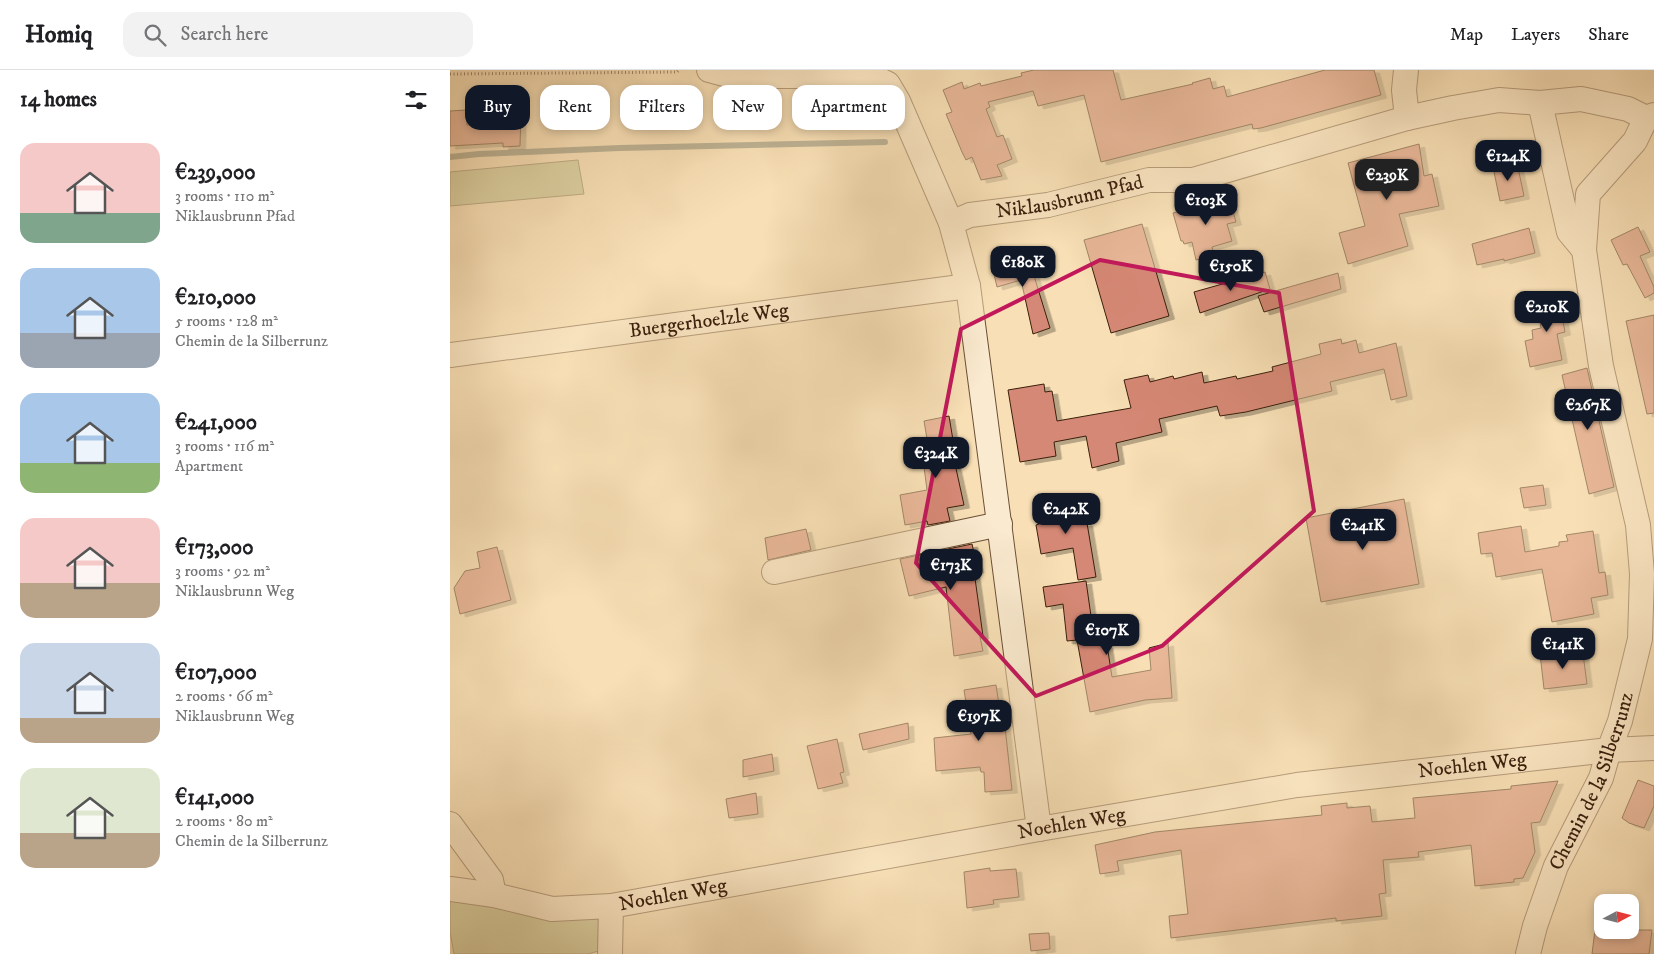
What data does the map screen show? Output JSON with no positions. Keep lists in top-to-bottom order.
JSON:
{
  "streets": {
    "street": [
      "Niklausbrunn Pfad",
      "Buergerhoelzle Weg",
      "Noehlen Weg",
      "Chemin de la Silberrunz"
    ]
  },
  "crossings": [
    ["Niklausbrunn Pfad", "Chemin de la Silberrunz"],
    ["Noehlen Weg", "Chemin de la Silberrunz"]
  ],
  "north": "right",
  "page": {
    "header": "Homiq",
    "search": "Search here",
    "nav": ["Map", "Layers", "Share"],
    "heading": "14 homes",
    "chip": [
      "Buy",
      "Rent",
      "Filters",
      "New",
      "Apartment"
    ],
    "list": [
      {
        "name": "€239,000",
        "note": "3 rooms · 110 m² · Niklausbrunn Pfad"
      },
      {
        "name": "€210,000",
        "note": "5 rooms · 128 m² · Chemin de la Silberrunz"
      },
      {
        "name": "€241,000",
        "note": "3 rooms · 116 m² · Apartment"
      },
      {
        "name": "€173,000",
        "note": "3 rooms · 92 m² · Niklausbrunn Weg"
      },
      {
        "name": "€107,000",
        "note": "2 rooms · 66 m² · Niklausbrunn Weg"
      },
      {
        "name": "€141,000",
        "note": "2 rooms · 80 m² · Chemin de la Silberrunz"
      }
    ],
    "price": [
      "€124K",
      "€239K",
      "€103K",
      "€180K",
      "€150K",
      "€210K",
      "€267K",
      "€324K",
      "€242K",
      "€241K",
      "€173K",
      "€107K",
      "€141K",
      "€197K"
    ]
  }
}
